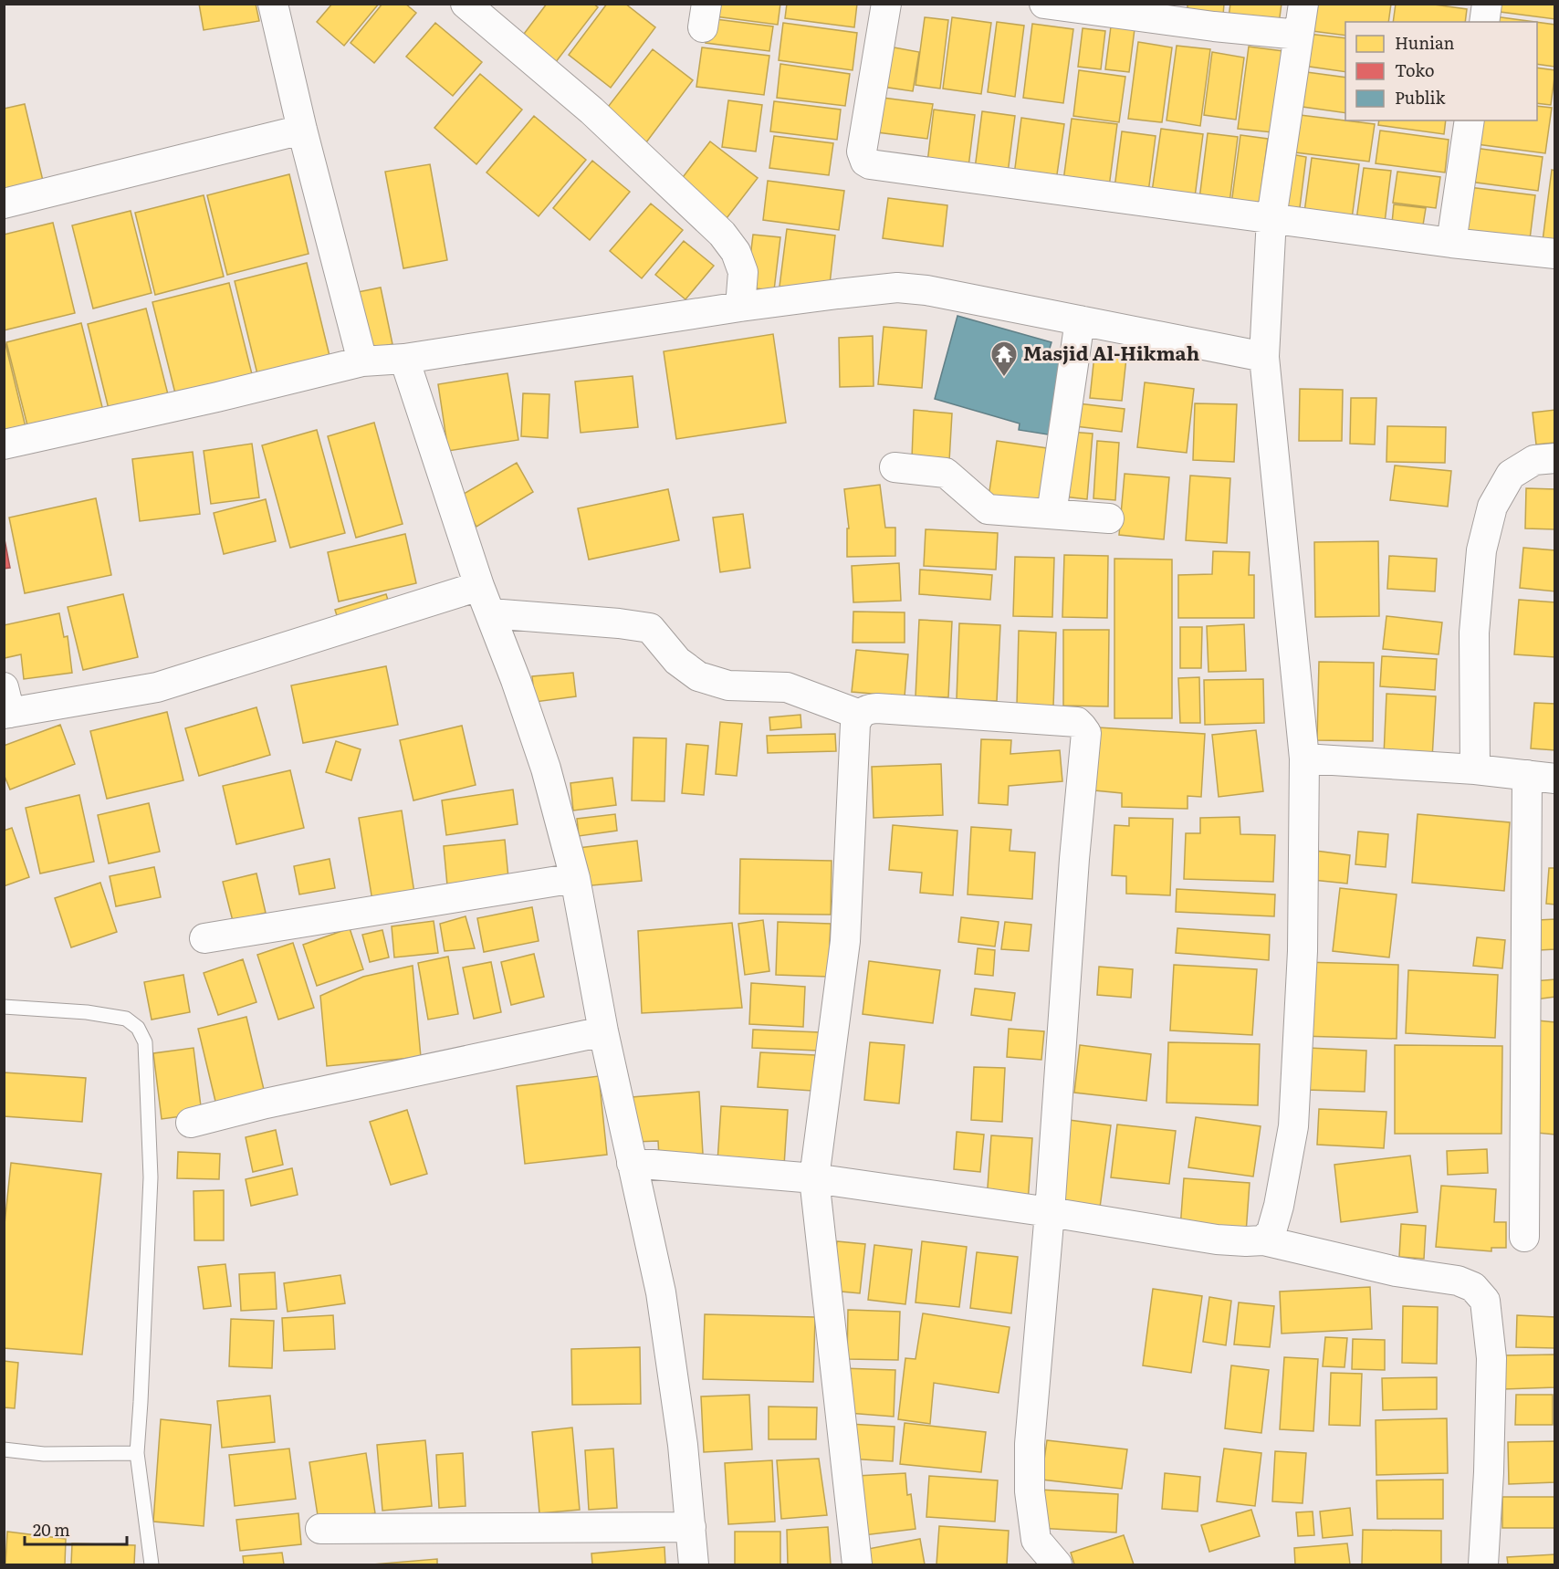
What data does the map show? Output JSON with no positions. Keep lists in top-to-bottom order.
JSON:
{
  "places": {
    "temple": ["Masjid Al-Hikmah"]
  },
  "legend": ["Hunian", "Toko", "Publik"],
  "scale_bar": "20 m"
}
